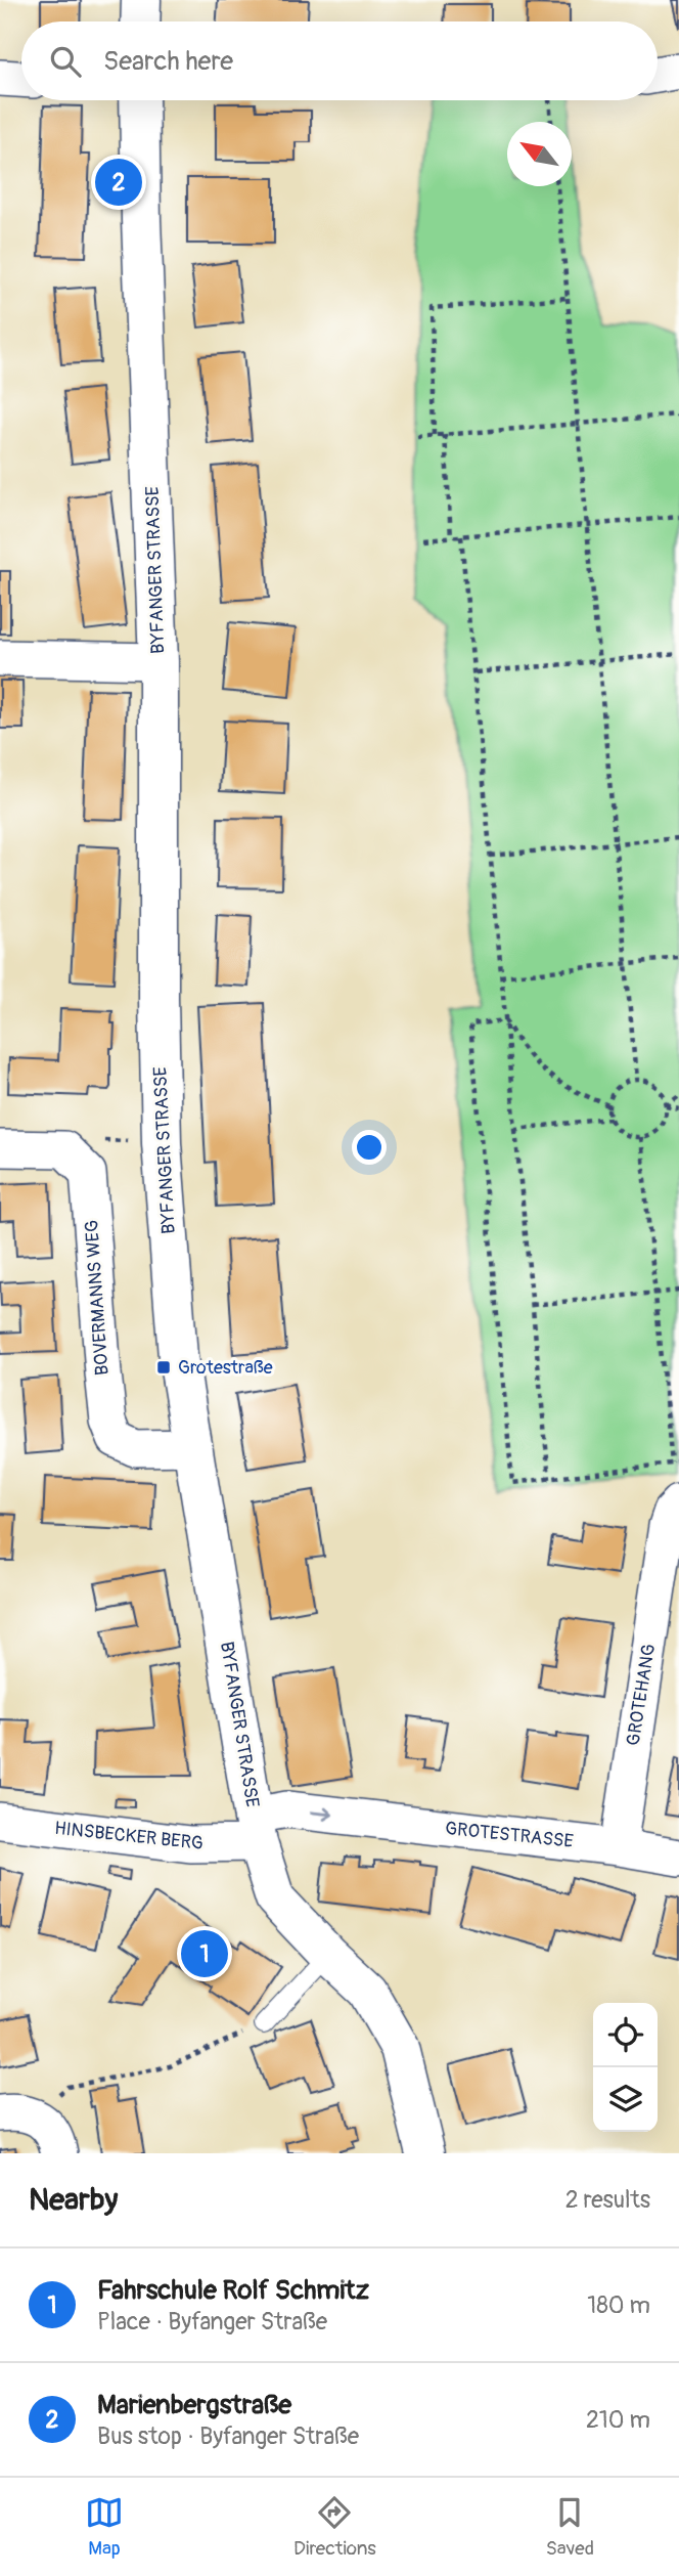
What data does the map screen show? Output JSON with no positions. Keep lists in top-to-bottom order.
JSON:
{
  "streets": {
    "street": [
      "BYFANGER STRASSE",
      "BOVERMANNS WEG",
      "GROTEHANG",
      "GROTESTRASSE",
      "HINSBECKER BERG"
    ]
  },
  "crossings": [
    ["BYFANGER STRASSE", "BOVERMANNS WEG"],
    ["BYFANGER STRASSE", "GROTESTRASSE"],
    ["BYFANGER STRASSE", "HINSBECKER BERG"],
    ["GROTEHANG", "GROTESTRASSE"],
    ["GROTESTRASSE", "HINSBECKER BERG"]
  ],
  "one_way": ["GROTESTRASSE"],
  "places": {
    "transit": ["Grotestraße"]
  },
  "north": "top left",
  "page": {
    "search": "Search here",
    "pins": ["2", "1"],
    "heading": ["Nearby", "2 results"],
    "list": [
      {
        "mark": "1",
        "name": "Fahrschule Rolf Schmitz",
        "note": "Place · Byfanger Straße",
        "value": "180 m"
      },
      {
        "mark": "2",
        "name": "Marienbergstraße",
        "note": "Bus stop · Byfanger Straße",
        "value": "210 m"
      }
    ],
    "nav": ["Map", "Directions", "Saved"]
  }
}
